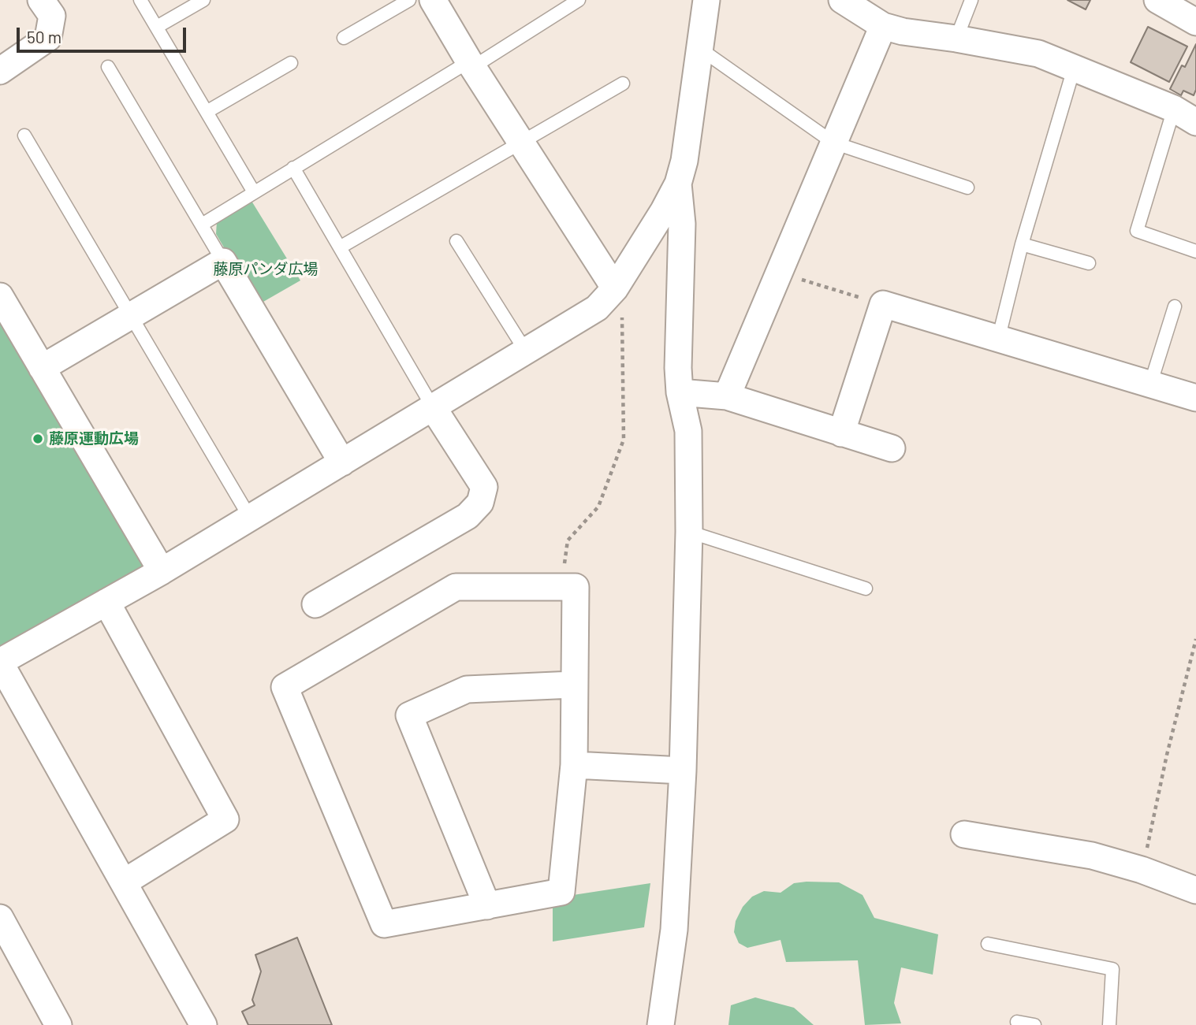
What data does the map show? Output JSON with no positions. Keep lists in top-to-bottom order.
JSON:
{
  "parks": ["藤原パンダ広場"],
  "places": ["藤原運動広場"],
  "scale_bar": "50 m"
}
